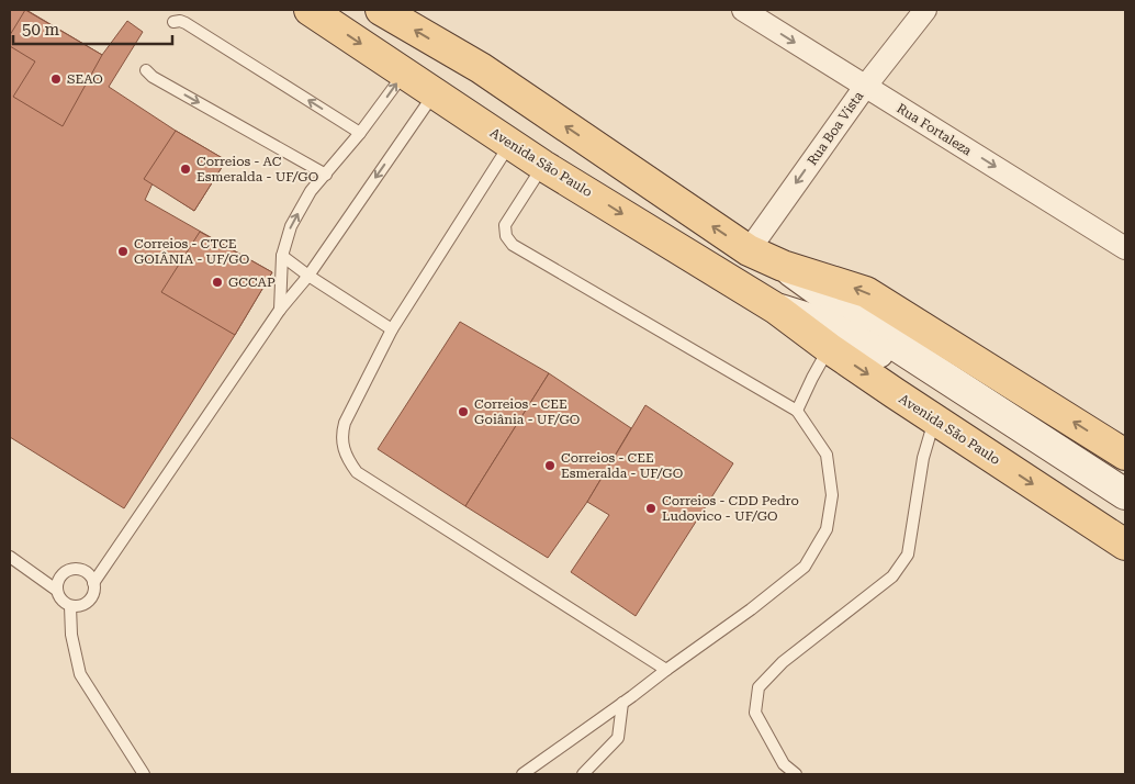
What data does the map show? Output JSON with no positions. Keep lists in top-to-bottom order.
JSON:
{
  "streets": {
    "main road": ["Avenida São Paulo"],
    "street": ["Rua Boa Vista", "Rua Fortaleza"]
  },
  "crossings": [
    ["Rua Boa Vista", "Rua Fortaleza"]
  ],
  "one_way": ["Rua Boa Vista", "Rua Fortaleza"],
  "places": [
    "SEAO",
    "Correios - AC Esmeralda - UF/GO",
    "Correios - CTCE GOIÂNIA - UF/GO",
    "GCCAP",
    "Correios - CEE Goiânia - UF/GO",
    "Correios - CEE Esmeralda - UF/GO",
    "Correios - CDD Pedro Ludovico - UF/GO"
  ],
  "scale_bar": "50 m"
}
